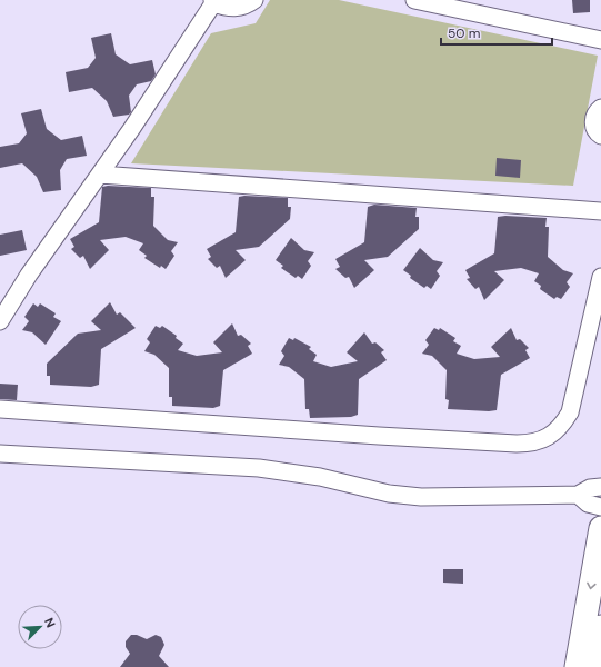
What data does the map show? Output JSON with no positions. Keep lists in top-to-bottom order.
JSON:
{
  "scale_bar": "50 m",
  "north": "top right"
}
